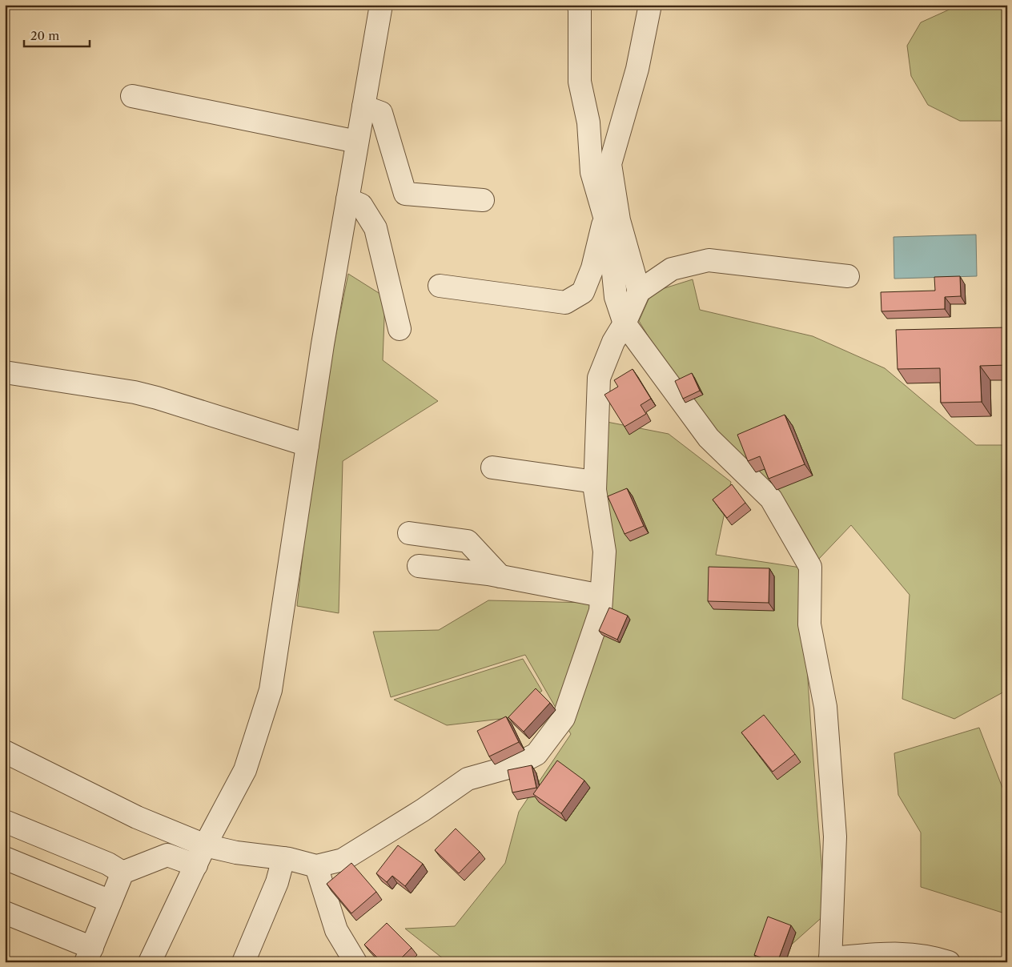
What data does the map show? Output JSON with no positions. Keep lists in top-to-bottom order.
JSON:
{
  "scale_bar": "20 m"
}
